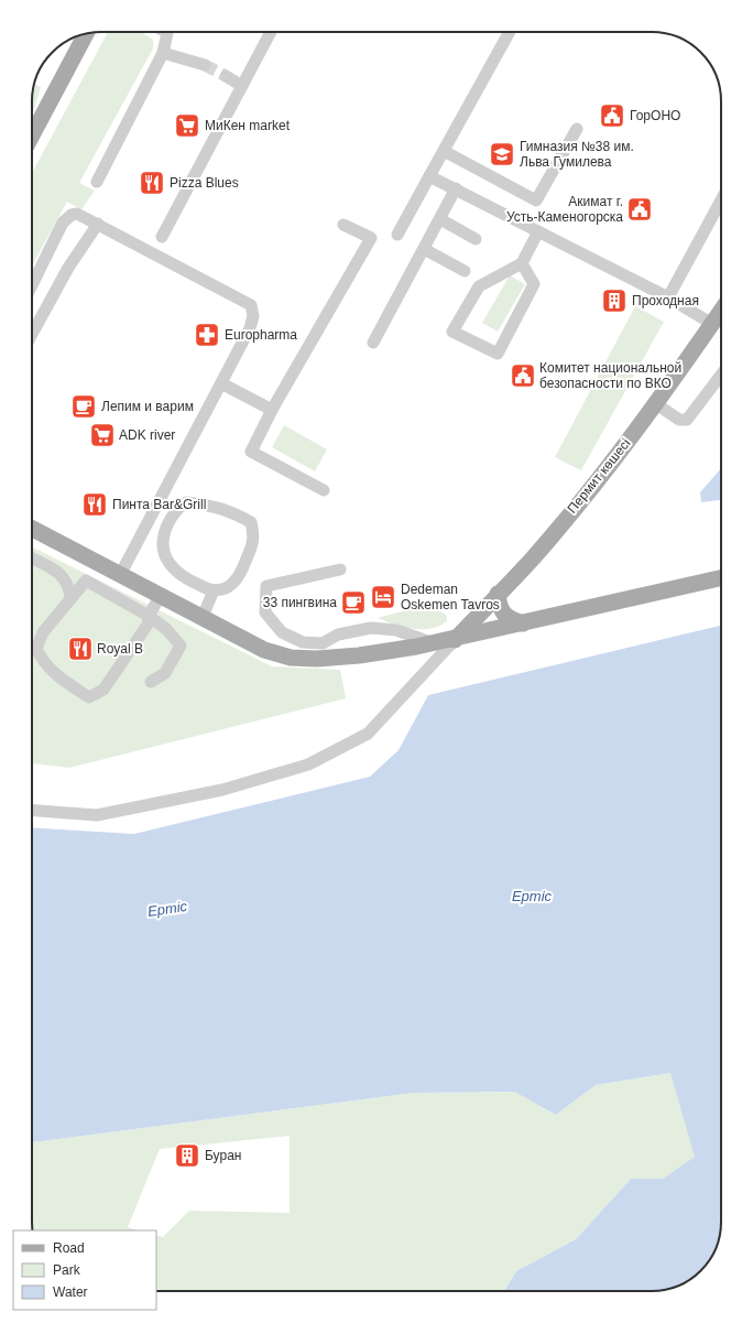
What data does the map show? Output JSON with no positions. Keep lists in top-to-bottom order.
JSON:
{
  "streets": {
    "main road": ["Пермит көшесі"]
  },
  "water": ["Ертіс"],
  "places": {
    "public building": ["ГорОНО", "Акимат г. Усть-Каменогорска", "Комитет национальной безопасности по ВКО"],
    "supermarket": ["МиКен market", "ADK river"],
    "school or university": ["Гимназия №38 им. Льва Гумилева"],
    "restaurant": ["Pizza Blues", "Пинта Bar&Grill", "Royal B"],
    "building": ["Проходная", "Буран"],
    "pharmacy": ["Europharma"],
    "cafe": ["Лепим и варим", "33 пингвина"],
    "hotel": ["Dedeman Oskemen Tavros"]
  },
  "legend": ["Road", "Park", "Water"]
}
